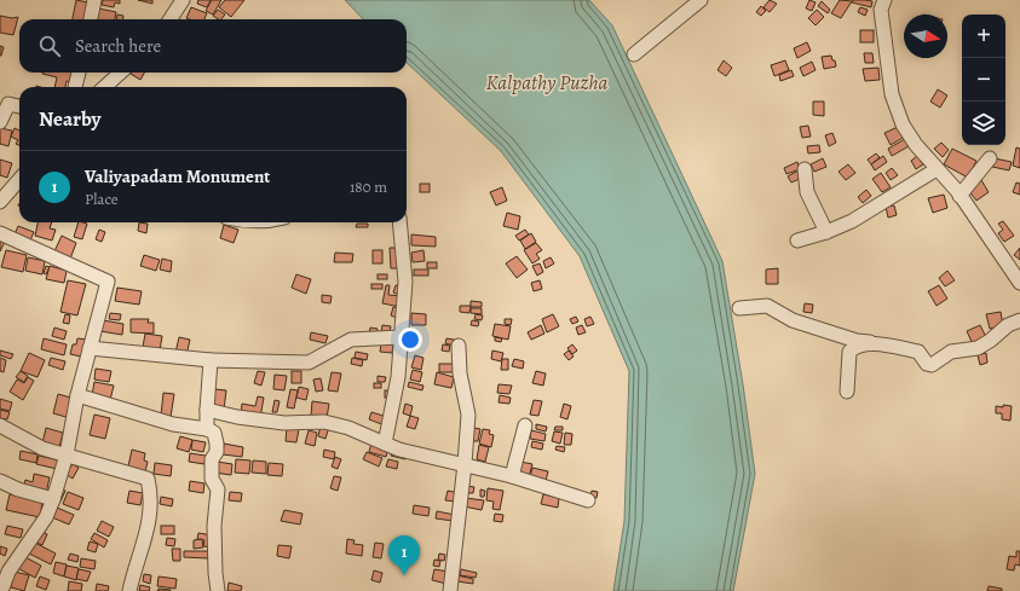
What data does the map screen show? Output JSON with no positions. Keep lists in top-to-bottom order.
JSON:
{
  "water": ["Kalpathy Puzha"],
  "north": "right",
  "page": {
    "map_buttons": ["+", "−"],
    "search": "Search here",
    "heading": "Nearby",
    "list": [
      {
        "mark": "1",
        "name": "Valiyapadam Monument",
        "note": "Place",
        "value": "180 m"
      }
    ],
    "pins": "1"
  }
}
